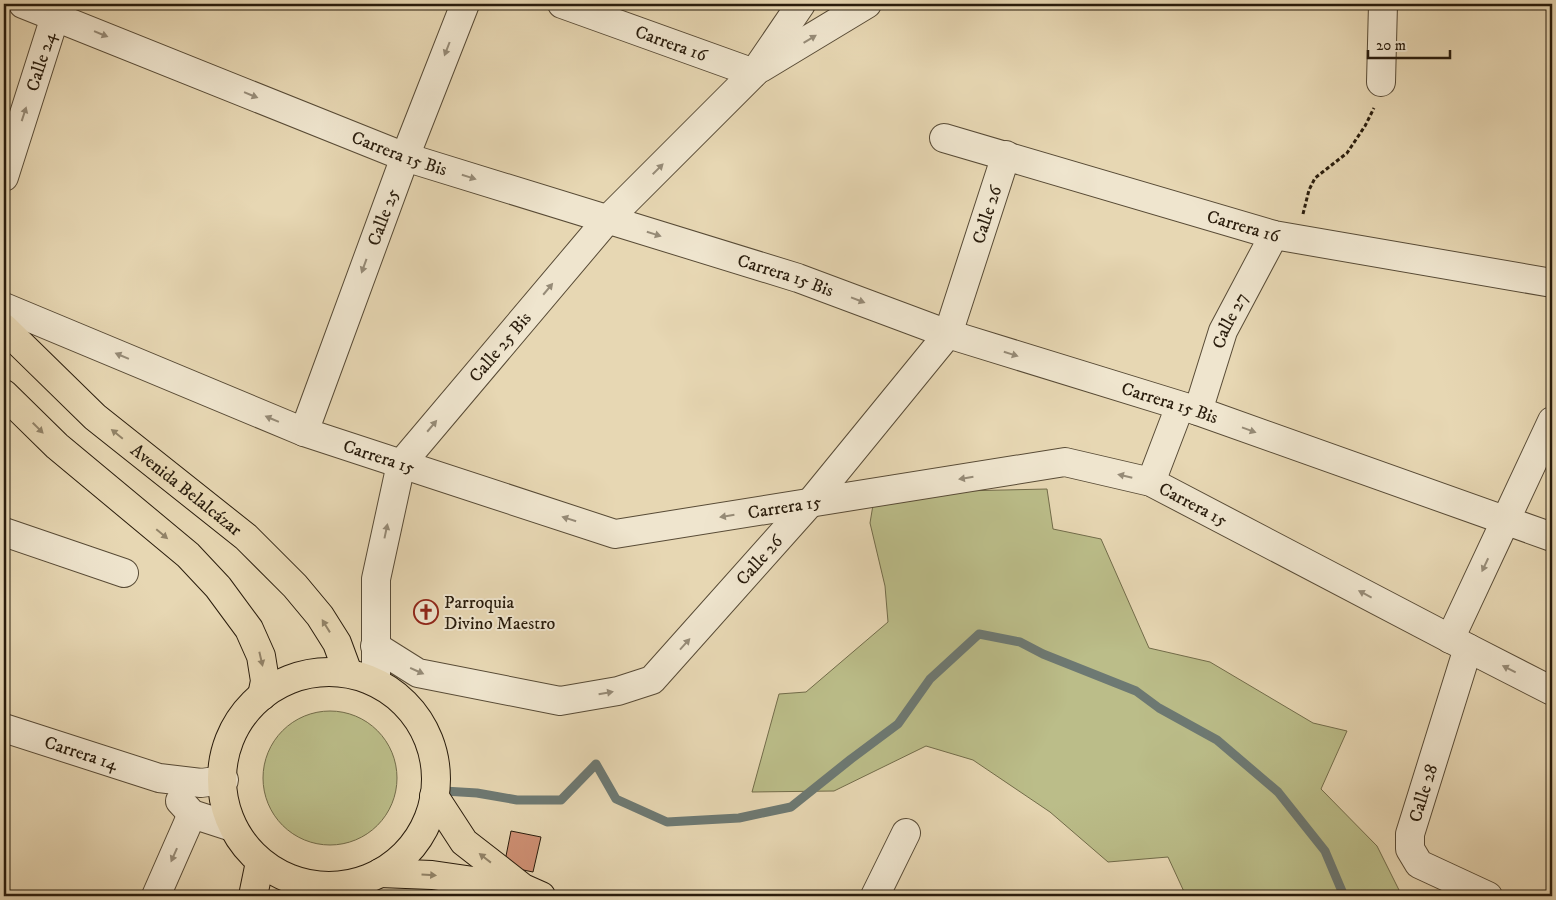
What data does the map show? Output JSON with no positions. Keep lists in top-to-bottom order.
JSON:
{
  "streets": {
    "main road": ["Avenida Belalcázar"],
    "street": [
      "Carrera 16",
      "Calle 24",
      "Carrera 15 Bis",
      "Calle 26",
      "Calle 25",
      "Calle 27",
      "Calle 25 Bis",
      "Carrera 15",
      "Carrera 14",
      "Calle 28"
    ]
  },
  "crossings": [
    ["Carrera 16", "Calle 26"],
    ["Carrera 16", "Calle 27"],
    ["Carrera 16", "Calle 25 Bis"],
    ["Calle 24", "Carrera 15 Bis"],
    ["Carrera 15 Bis", "Calle 26"],
    ["Carrera 15 Bis", "Calle 25"],
    ["Carrera 15 Bis", "Calle 27"],
    ["Carrera 15 Bis", "Calle 25 Bis"],
    ["Carrera 15 Bis", "Calle 28"],
    ["Calle 26", "Calle 25 Bis"],
    ["Calle 26", "Carrera 15"],
    ["Calle 25", "Carrera 15"],
    ["Calle 27", "Carrera 15"],
    ["Calle 25 Bis", "Carrera 15"],
    ["Carrera 15", "Calle 28"]
  ],
  "one_way": [
    "Calle 24",
    "Carrera 15 Bis",
    "Calle 26",
    "Calle 25",
    "Calle 25 Bis",
    "Carrera 15"
  ],
  "places": {
    "church": ["Parroquia Divino Maestro"]
  },
  "scale_bar": "20 m"
}
